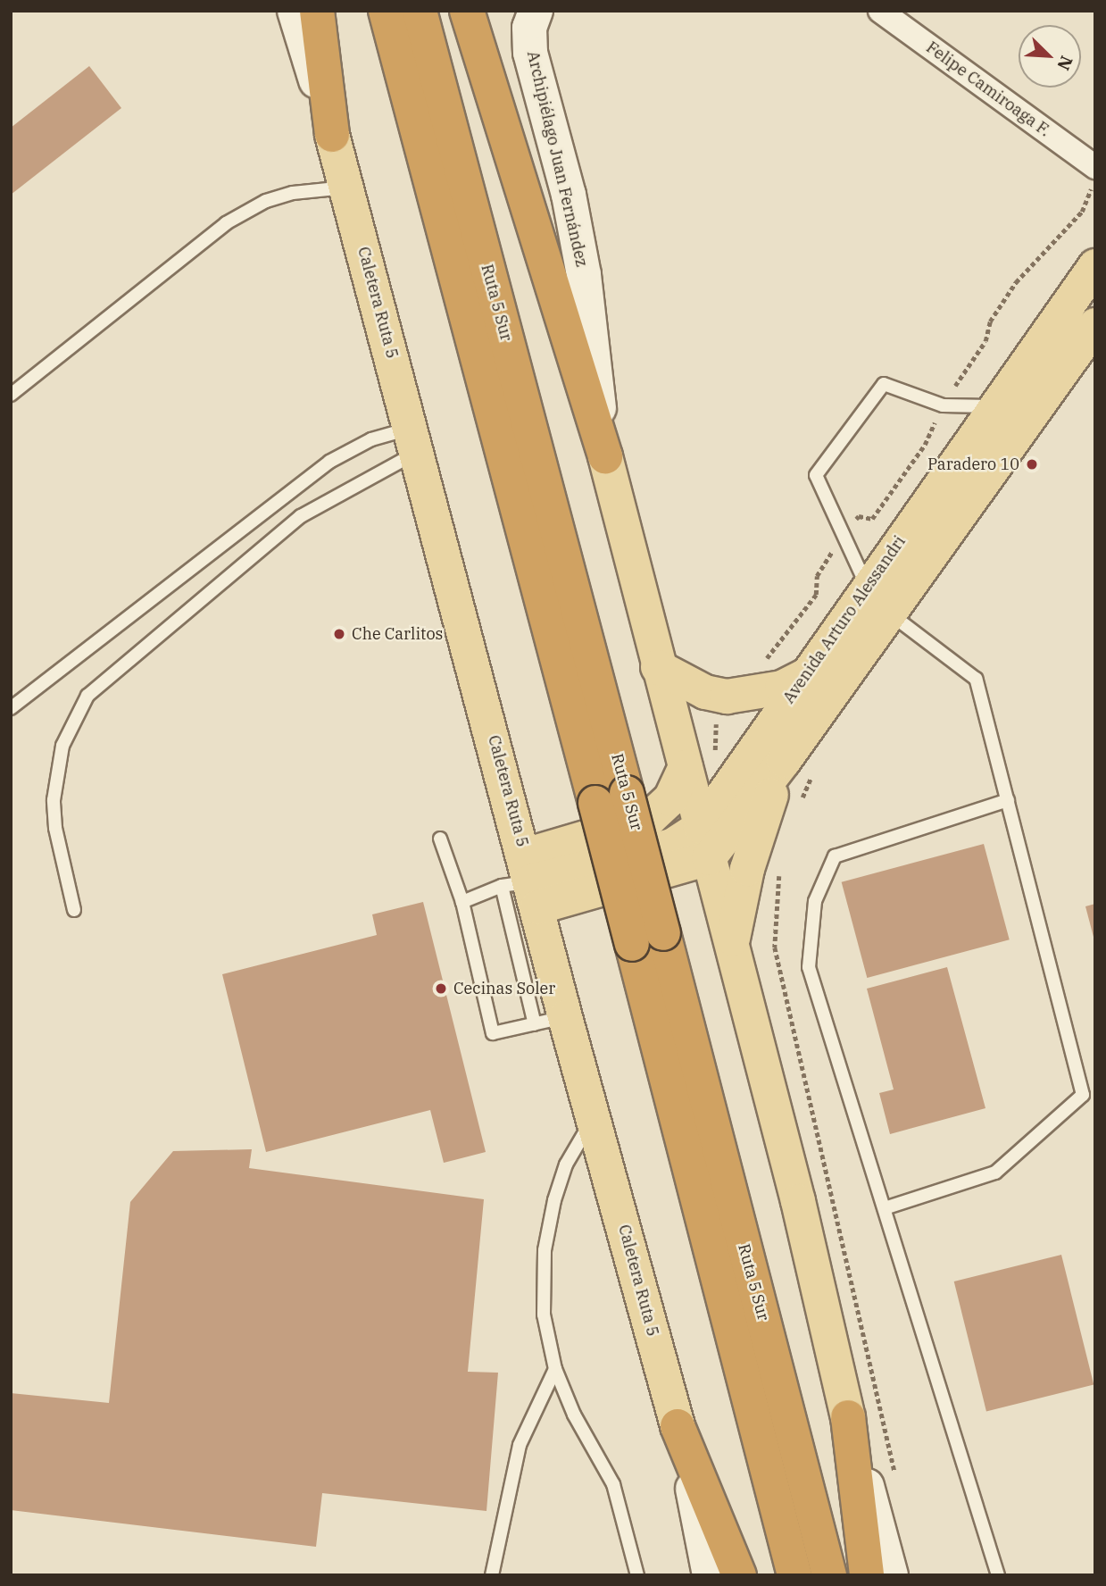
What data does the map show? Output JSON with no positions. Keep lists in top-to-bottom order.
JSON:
{
  "streets": {
    "highway": ["Ruta 5 Sur"],
    "main road": ["Caletera Ruta 5", "Avenida Arturo Alessandri"],
    "street": ["Felipe Camiroaga F.", "Archipiélago Juan Fernández"]
  },
  "places": ["Paradero 10", "Che Carlitos", "Cecinas Soler"],
  "north": "bottom right"
}
